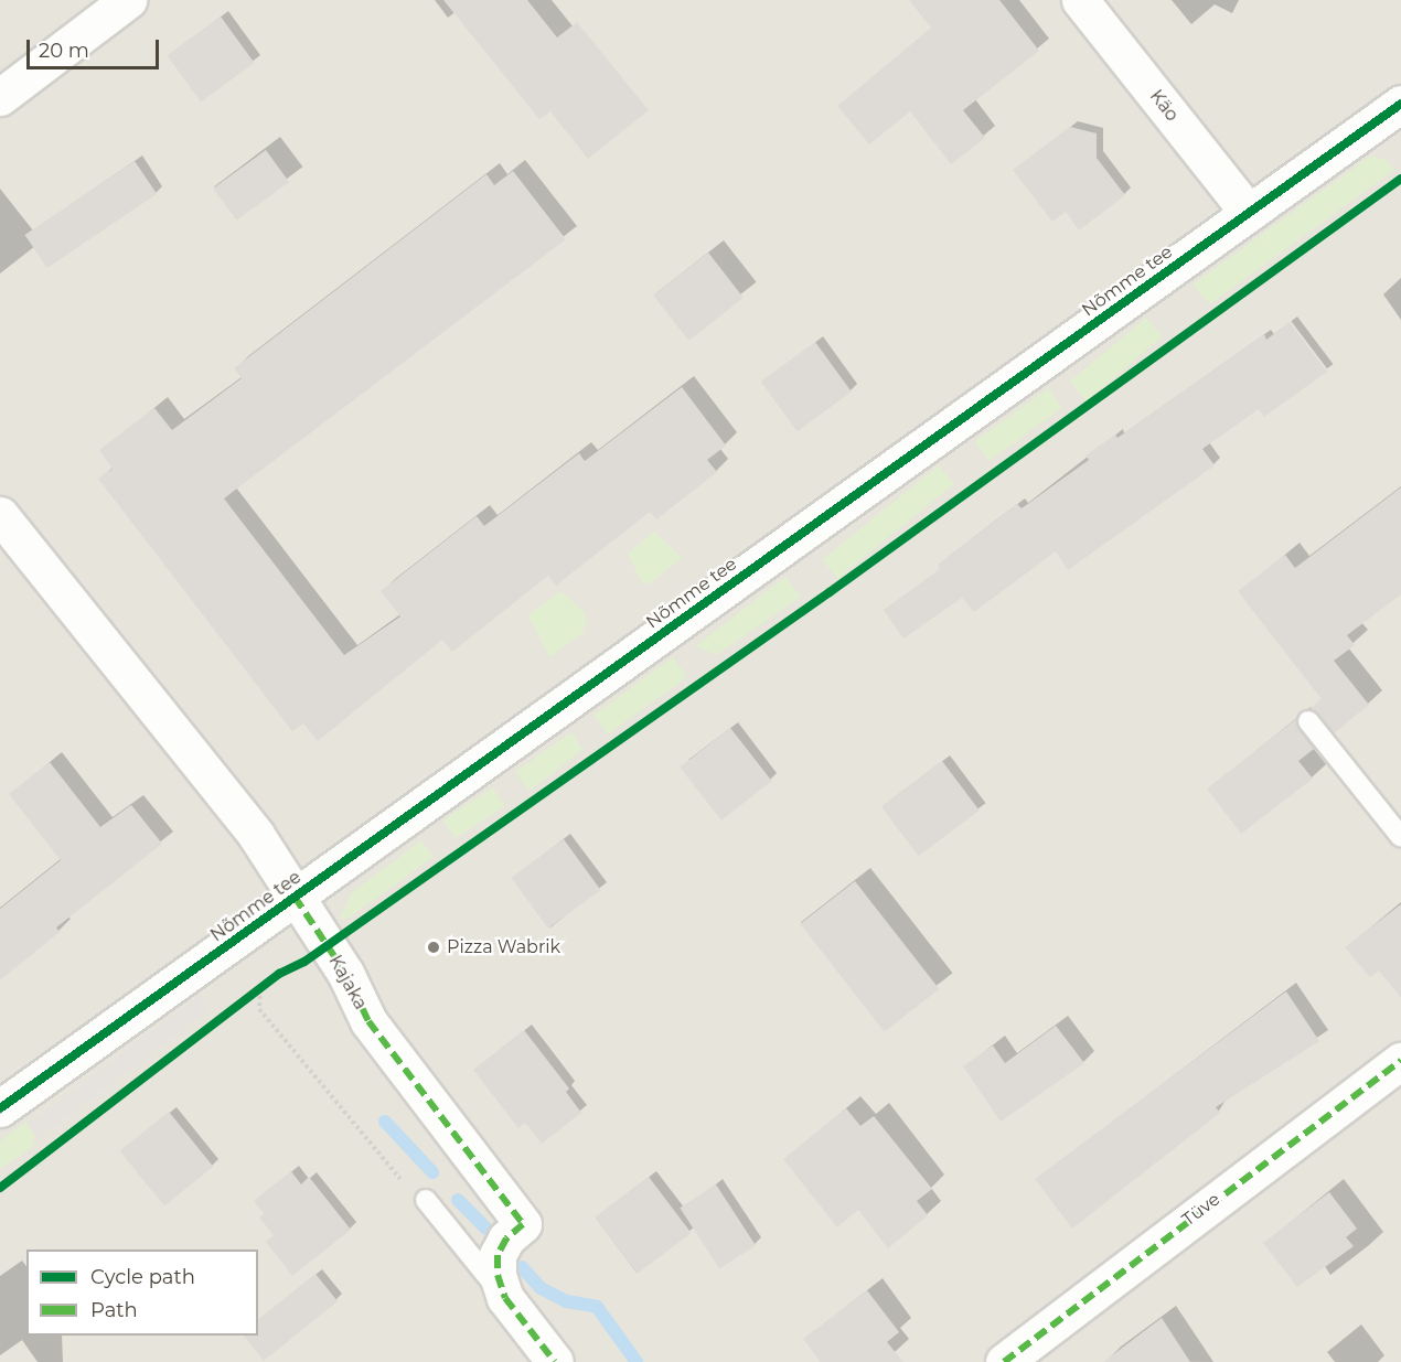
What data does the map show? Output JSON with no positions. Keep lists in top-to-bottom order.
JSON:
{
  "streets": {
    "street": [
      "Käo",
      "Nõmme tee",
      "Kajaka",
      "Tüve"
    ]
  },
  "crossings": [
    ["Käo", "Nõmme tee"],
    ["Nõmme tee", "Kajaka"]
  ],
  "places": ["Pizza Wabrik"],
  "legend": ["Cycle path", "Path"],
  "scale_bar": "20 m"
}
